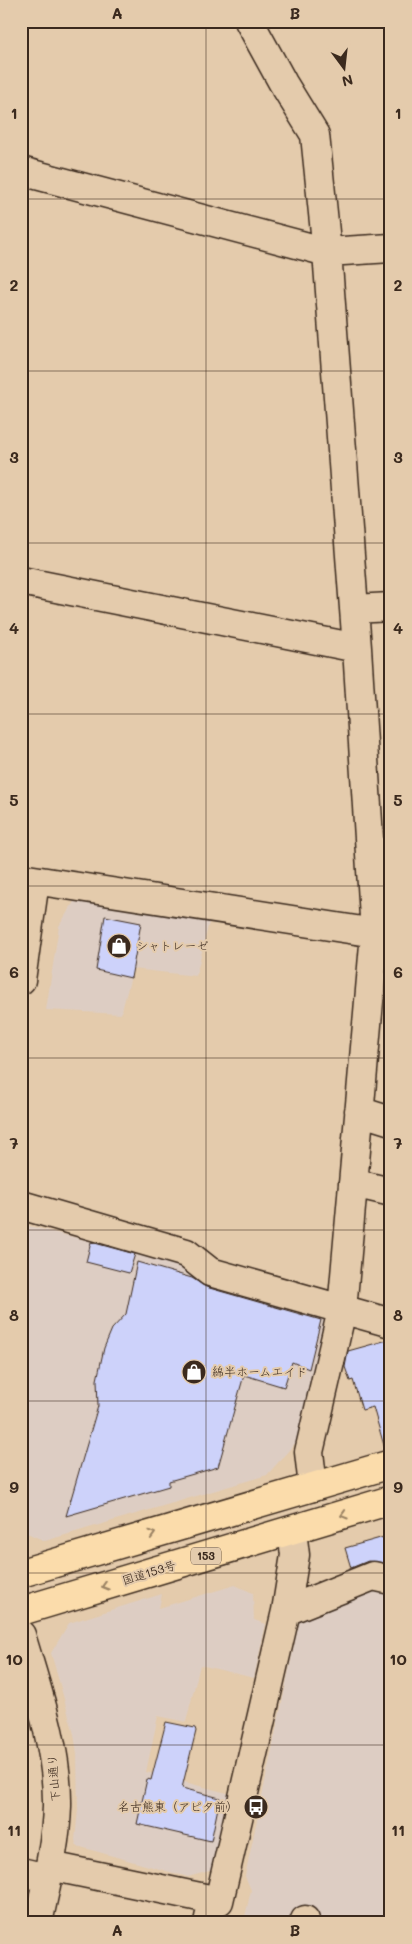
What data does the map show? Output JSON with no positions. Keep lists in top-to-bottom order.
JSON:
{
  "streets": {
    "highway": ["153", "国道153号"],
    "street": ["下山通り"]
  },
  "places": {
    "shop": ["シャトレーゼ", "綿半ホームエイド"],
    "bus stop": ["名古熊東（アピタ前）"]
  },
  "north": "bottom",
  "grid": {
    "columns": ["A", "B"],
    "rows": [
      "1",
      "2",
      "3",
      "4",
      "5",
      "6",
      "7",
      "8",
      "9",
      "10",
      "11"
    ]
  }
}
